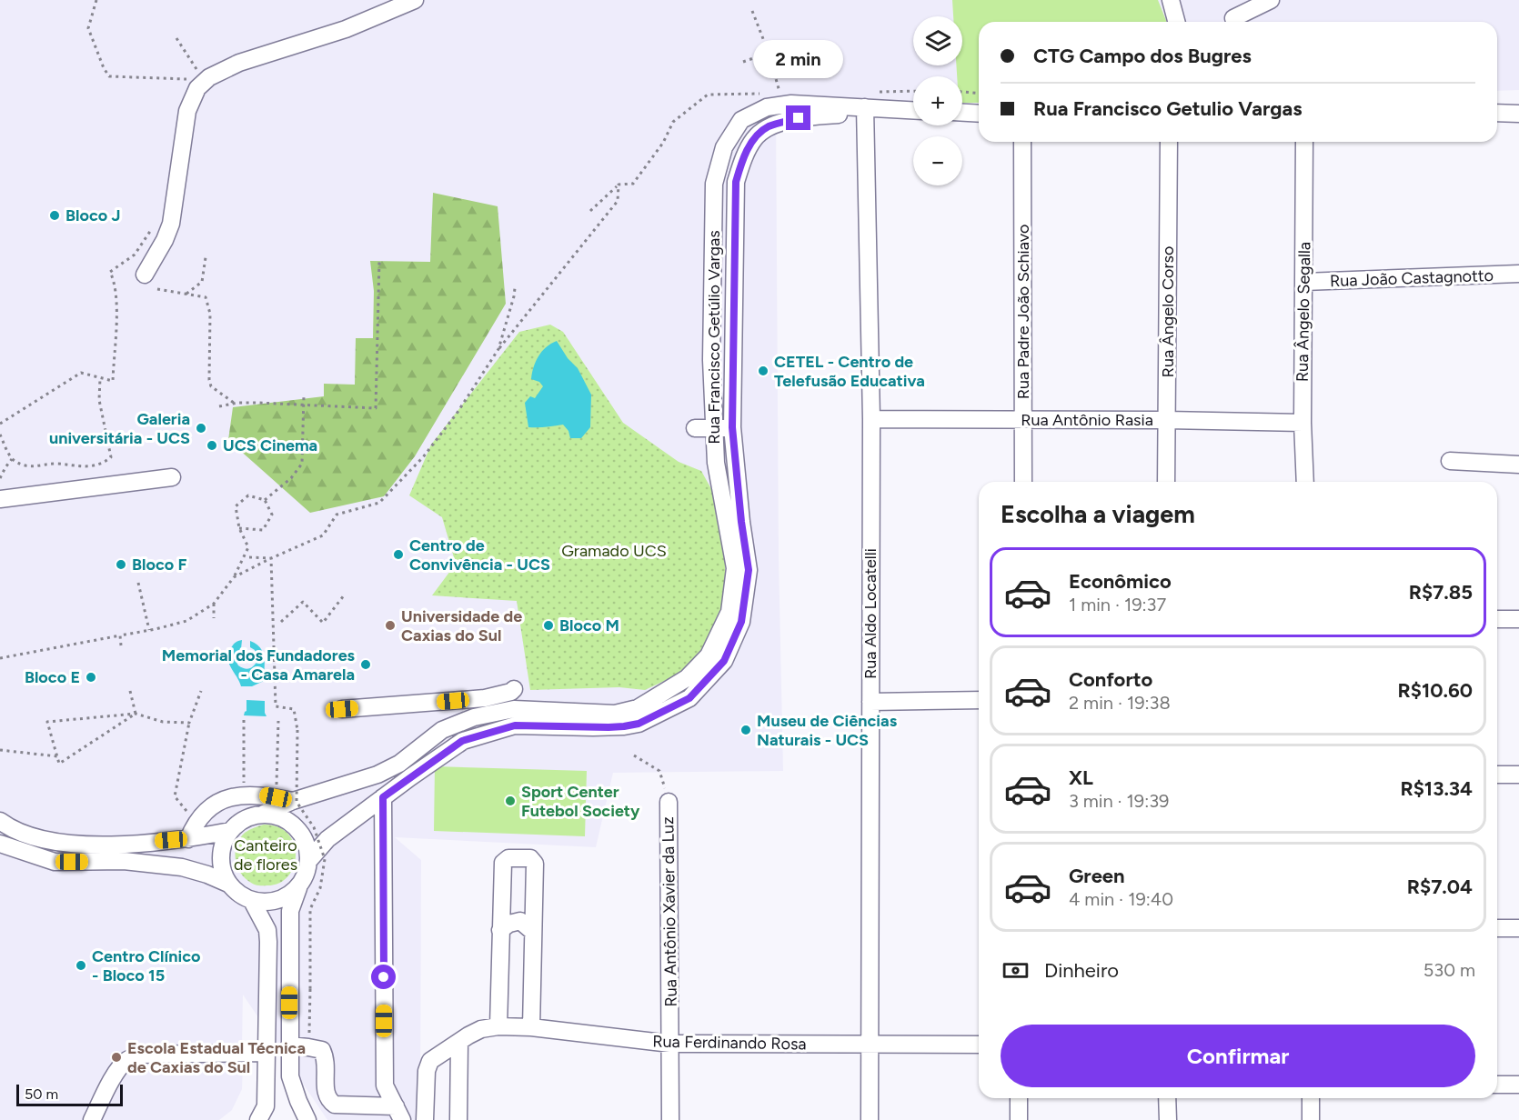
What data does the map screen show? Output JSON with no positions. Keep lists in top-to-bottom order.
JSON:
{
  "streets": {
    "street": [
      "Rua João Castagnotto",
      "Rua Padre João Schiavo",
      "Rua Ângelo Corso",
      "Rua Ângelo Segalla",
      "Rua Francisco Getúlio Vargas",
      "Rua Antônio Rasia",
      "Rua Aldo Locatelli",
      "Rua Antônio Xavier da Luz",
      "Rua Ferdinando Rosa"
    ]
  },
  "crossings": [
    ["Rua João Castagnotto", "Rua Ângelo Segalla"],
    ["Rua Padre João Schiavo", "Rua Antônio Rasia"],
    ["Rua Ângelo Corso", "Rua Antônio Rasia"],
    ["Rua Ângelo Segalla", "Rua Antônio Rasia"],
    ["Rua Francisco Getúlio Vargas", "Rua Aldo Locatelli"],
    ["Rua Antônio Rasia", "Rua Aldo Locatelli"],
    ["Rua Aldo Locatelli", "Rua Ferdinando Rosa"],
    ["Rua Antônio Xavier da Luz", "Rua Ferdinando Rosa"]
  ],
  "parks": ["Gramado UCS", "Canteiro de flores"],
  "places": [
    "Bloco J",
    "CETEL - Centro de Telefusão Educativa",
    "Galeria universitária - UCS",
    "UCS Cinema",
    "Centro de Convivência - UCS",
    "Bloco F",
    "Universidade de Caxias do Sul",
    "Bloco M",
    "Memorial dos Fundadores - Casa Amarela",
    "Bloco E",
    "Museu de Ciências Naturais - UCS",
    "Sport Center Futebol Society",
    "Centro Clínico - Bloco 15",
    "Escola Estadual Técnica de Caxias do Sul"
  ],
  "scale_bar": "50 m",
  "page": {
    "map_buttons": ["+", "−"],
    "banner": ["CTG Campo dos Bugres", "Rua Francisco Getulio Vargas"],
    "bubble": "2 min",
    "heading": "Escolha a viagem",
    "list": [
      {
        "name": "Econômico",
        "note": "1 min · 19:37",
        "value": "R$7.85"
      },
      {
        "name": "Conforto",
        "note": "2 min · 19:38",
        "value": "R$10.60"
      },
      {
        "name": "XL",
        "note": "3 min · 19:39",
        "value": "R$13.34"
      },
      {
        "name": "Green",
        "note": "4 min · 19:40",
        "value": "R$7.04"
      }
    ],
    "pay": ["Dinheiro", "530 m"],
    "buttons": "Confirmar",
    "scale": "50 m"
  }
}
